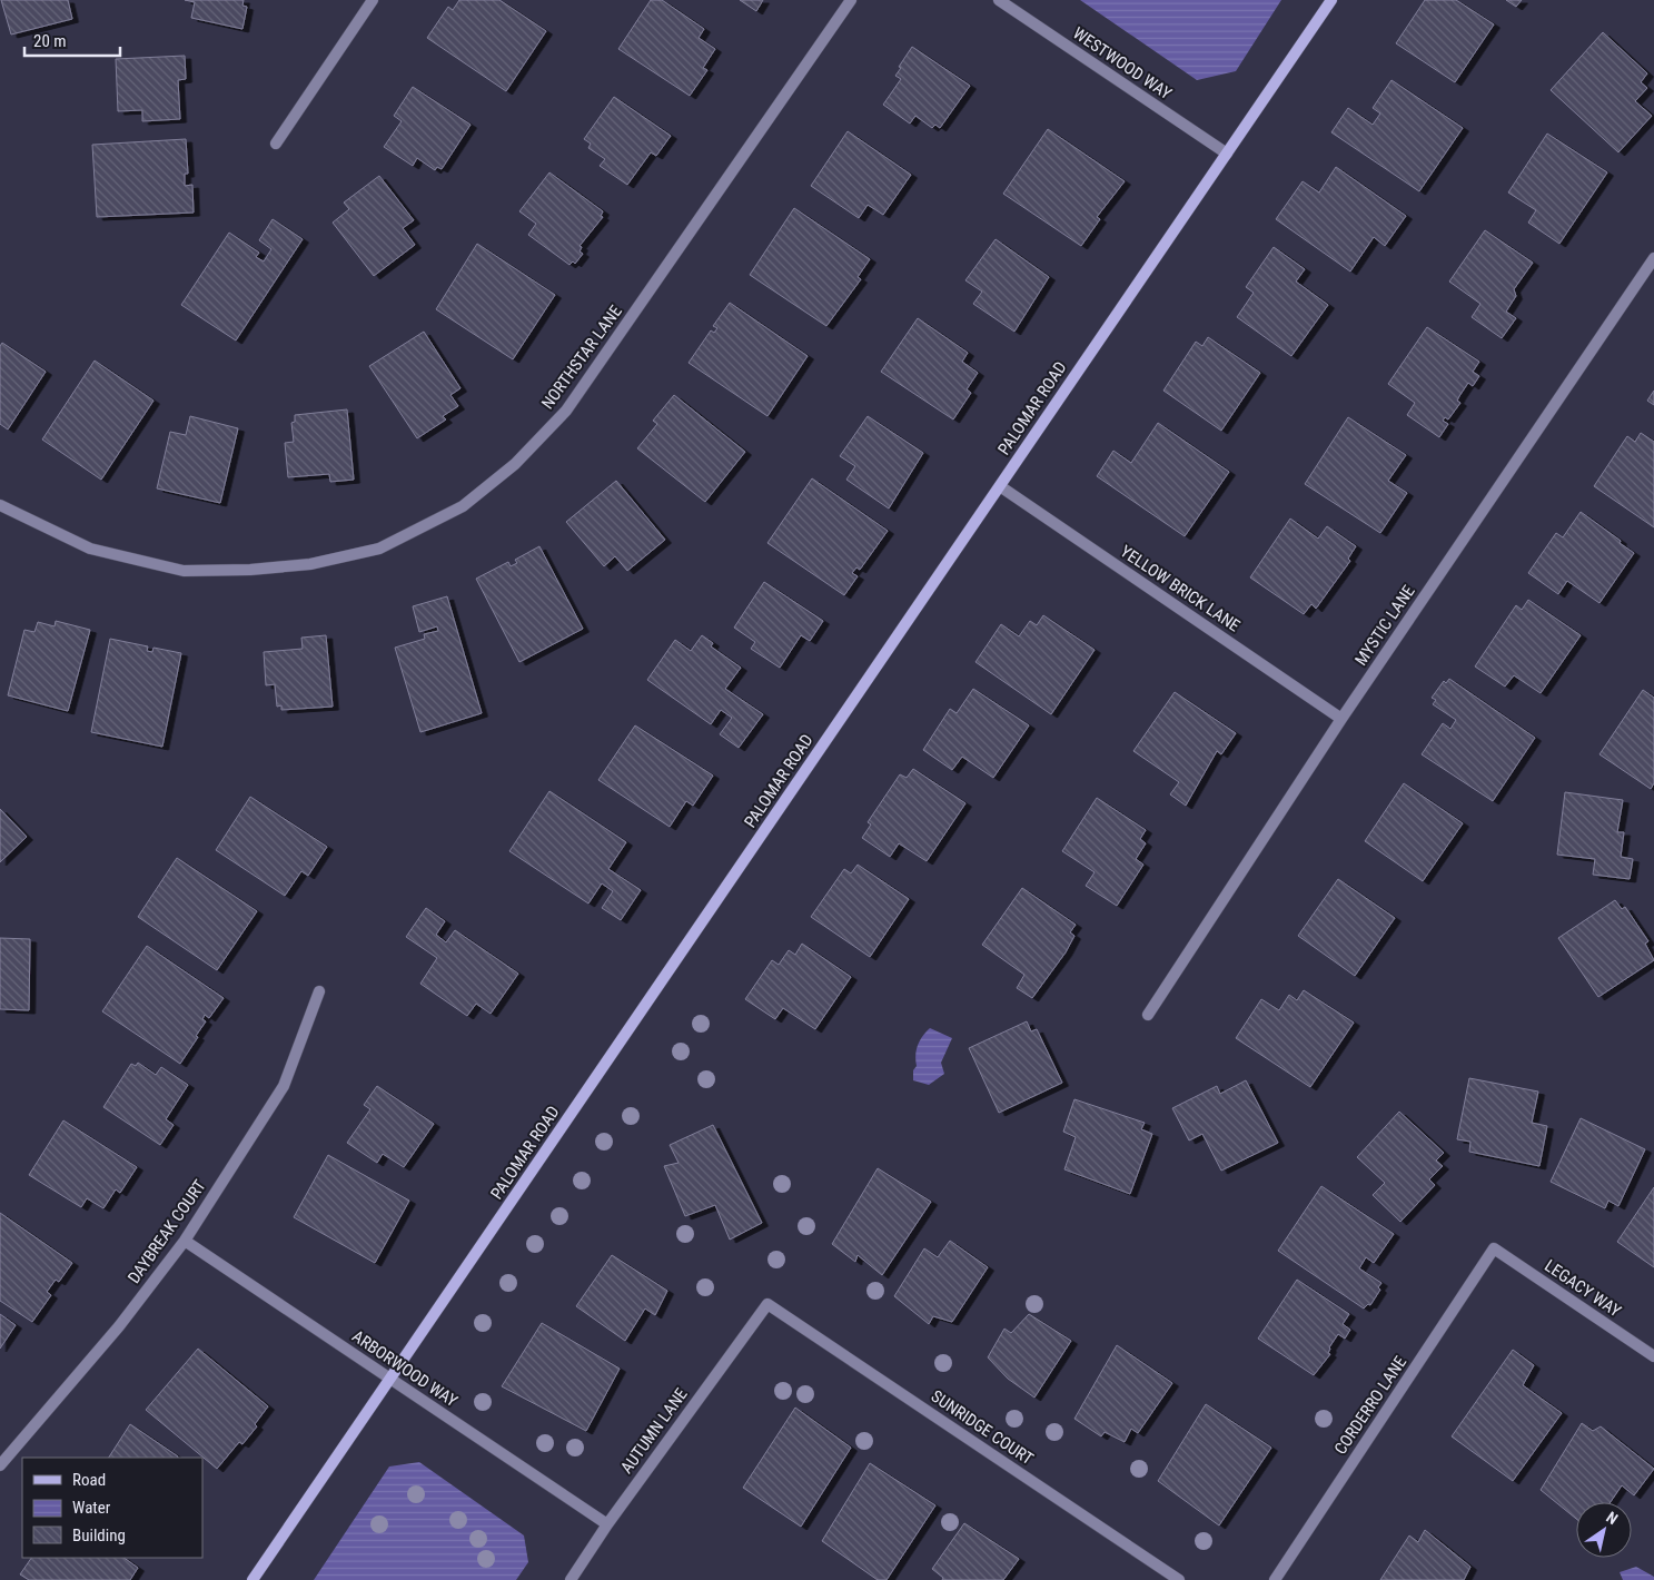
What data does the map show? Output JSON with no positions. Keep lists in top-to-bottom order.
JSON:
{
  "streets": {
    "street": [
      "WESTWOOD WAY",
      "NORTHSTAR LANE",
      "PALOMAR ROAD",
      "YELLOW BRICK LANE",
      "MYSTIC LANE",
      "DAYBREAK COURT",
      "LEGACY WAY",
      "ARBORWOOD WAY",
      "CORDERRO LANE",
      "SUNRIDGE COURT",
      "AUTUMN LANE"
    ]
  },
  "crossings": [
    ["WESTWOOD WAY", "PALOMAR ROAD"],
    ["PALOMAR ROAD", "YELLOW BRICK LANE"],
    ["PALOMAR ROAD", "ARBORWOOD WAY"],
    ["YELLOW BRICK LANE", "MYSTIC LANE"],
    ["DAYBREAK COURT", "ARBORWOOD WAY"],
    ["LEGACY WAY", "CORDERRO LANE"],
    ["ARBORWOOD WAY", "AUTUMN LANE"],
    ["SUNRIDGE COURT", "AUTUMN LANE"]
  ],
  "legend": ["Road", "Water", "Building"],
  "scale_bar": "20 m",
  "north": "top right"
}
